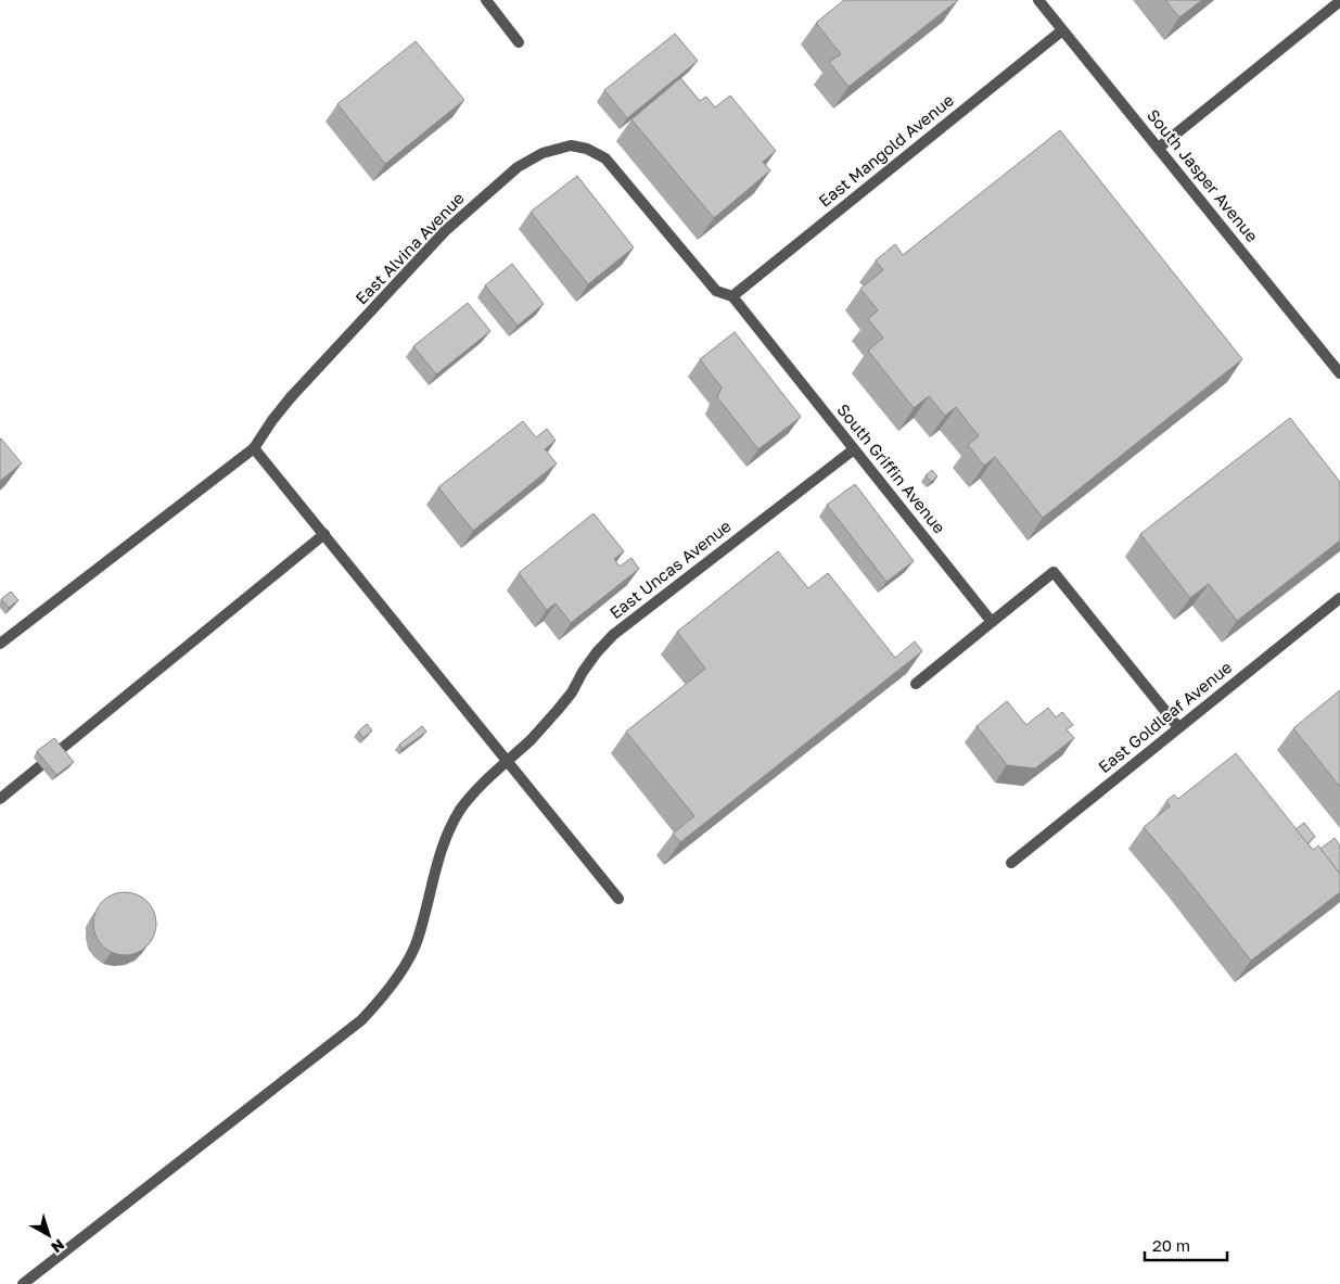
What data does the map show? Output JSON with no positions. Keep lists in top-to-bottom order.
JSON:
{
  "streets": {
    "street": [
      "East Mangold Avenue",
      "South Jasper Avenue",
      "East Alvina Avenue",
      "South Griffin Avenue",
      "East Uncas Avenue",
      "East Goldleaf Avenue"
    ]
  },
  "crossings": [
    ["East Mangold Avenue", "South Jasper Avenue"],
    ["East Mangold Avenue", "South Griffin Avenue"],
    ["East Alvina Avenue", "South Griffin Avenue"],
    ["South Griffin Avenue", "East Uncas Avenue"]
  ],
  "scale_bar": "20 m",
  "north": "bottom right"
}
